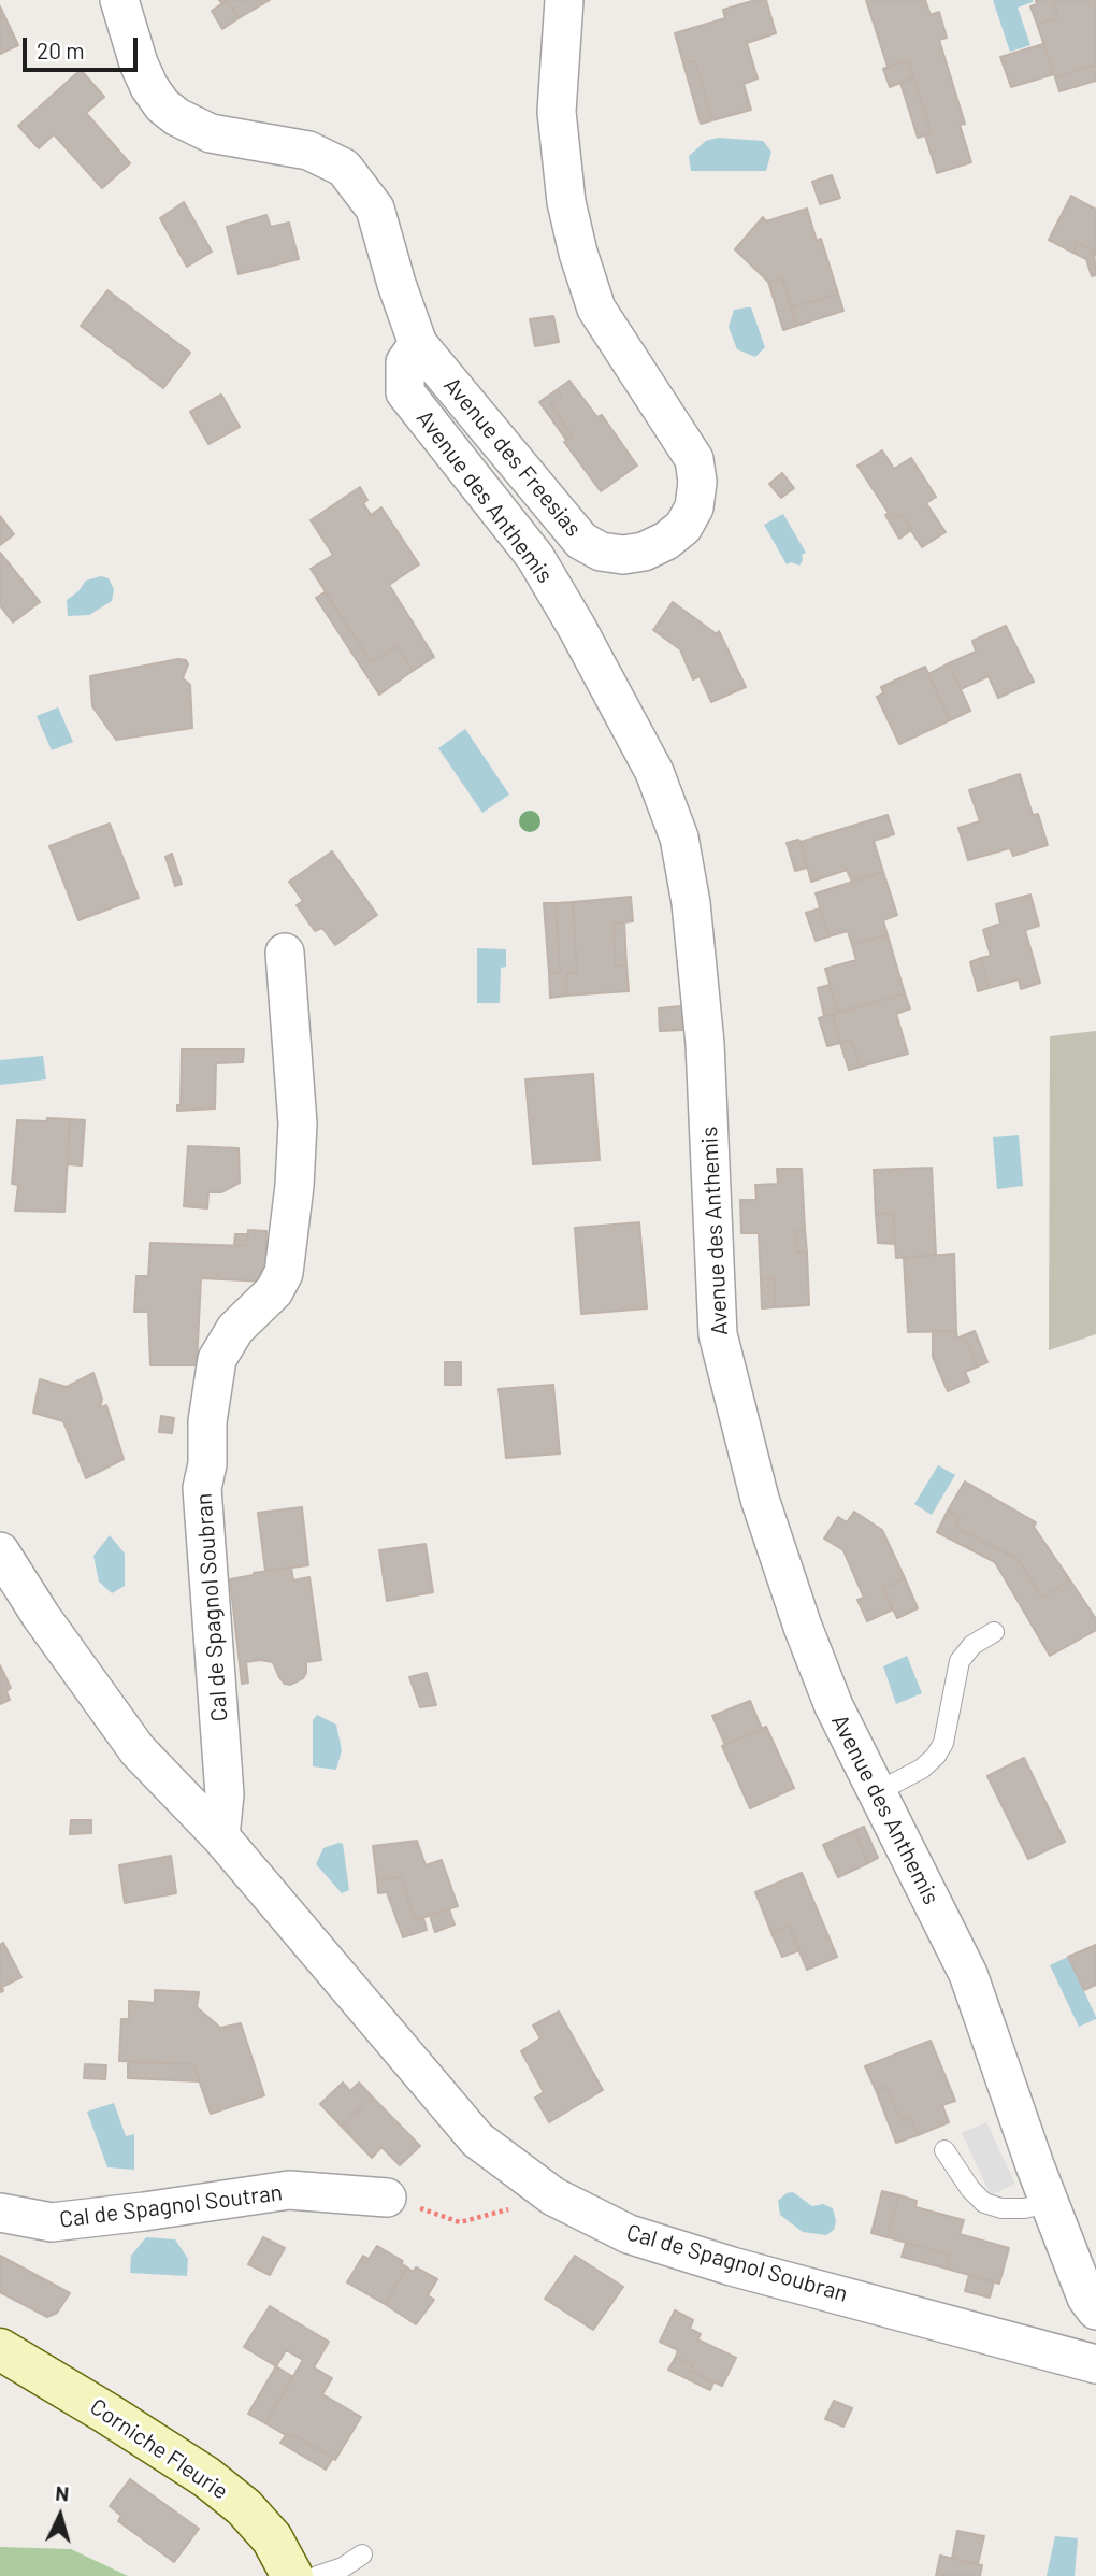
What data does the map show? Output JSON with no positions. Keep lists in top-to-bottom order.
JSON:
{
  "streets": {
    "main road": ["Corniche Fleurie"],
    "street": [
      "Avenue des Freesias",
      "Avenue des Anthemis",
      "Cal de Spagnol Soubran",
      "Cal de Spagnol Soutran"
    ]
  },
  "crossings": [
    ["Avenue des Freesias", "Avenue des Anthemis"]
  ],
  "scale_bar": "20 m",
  "north": "top"
}
